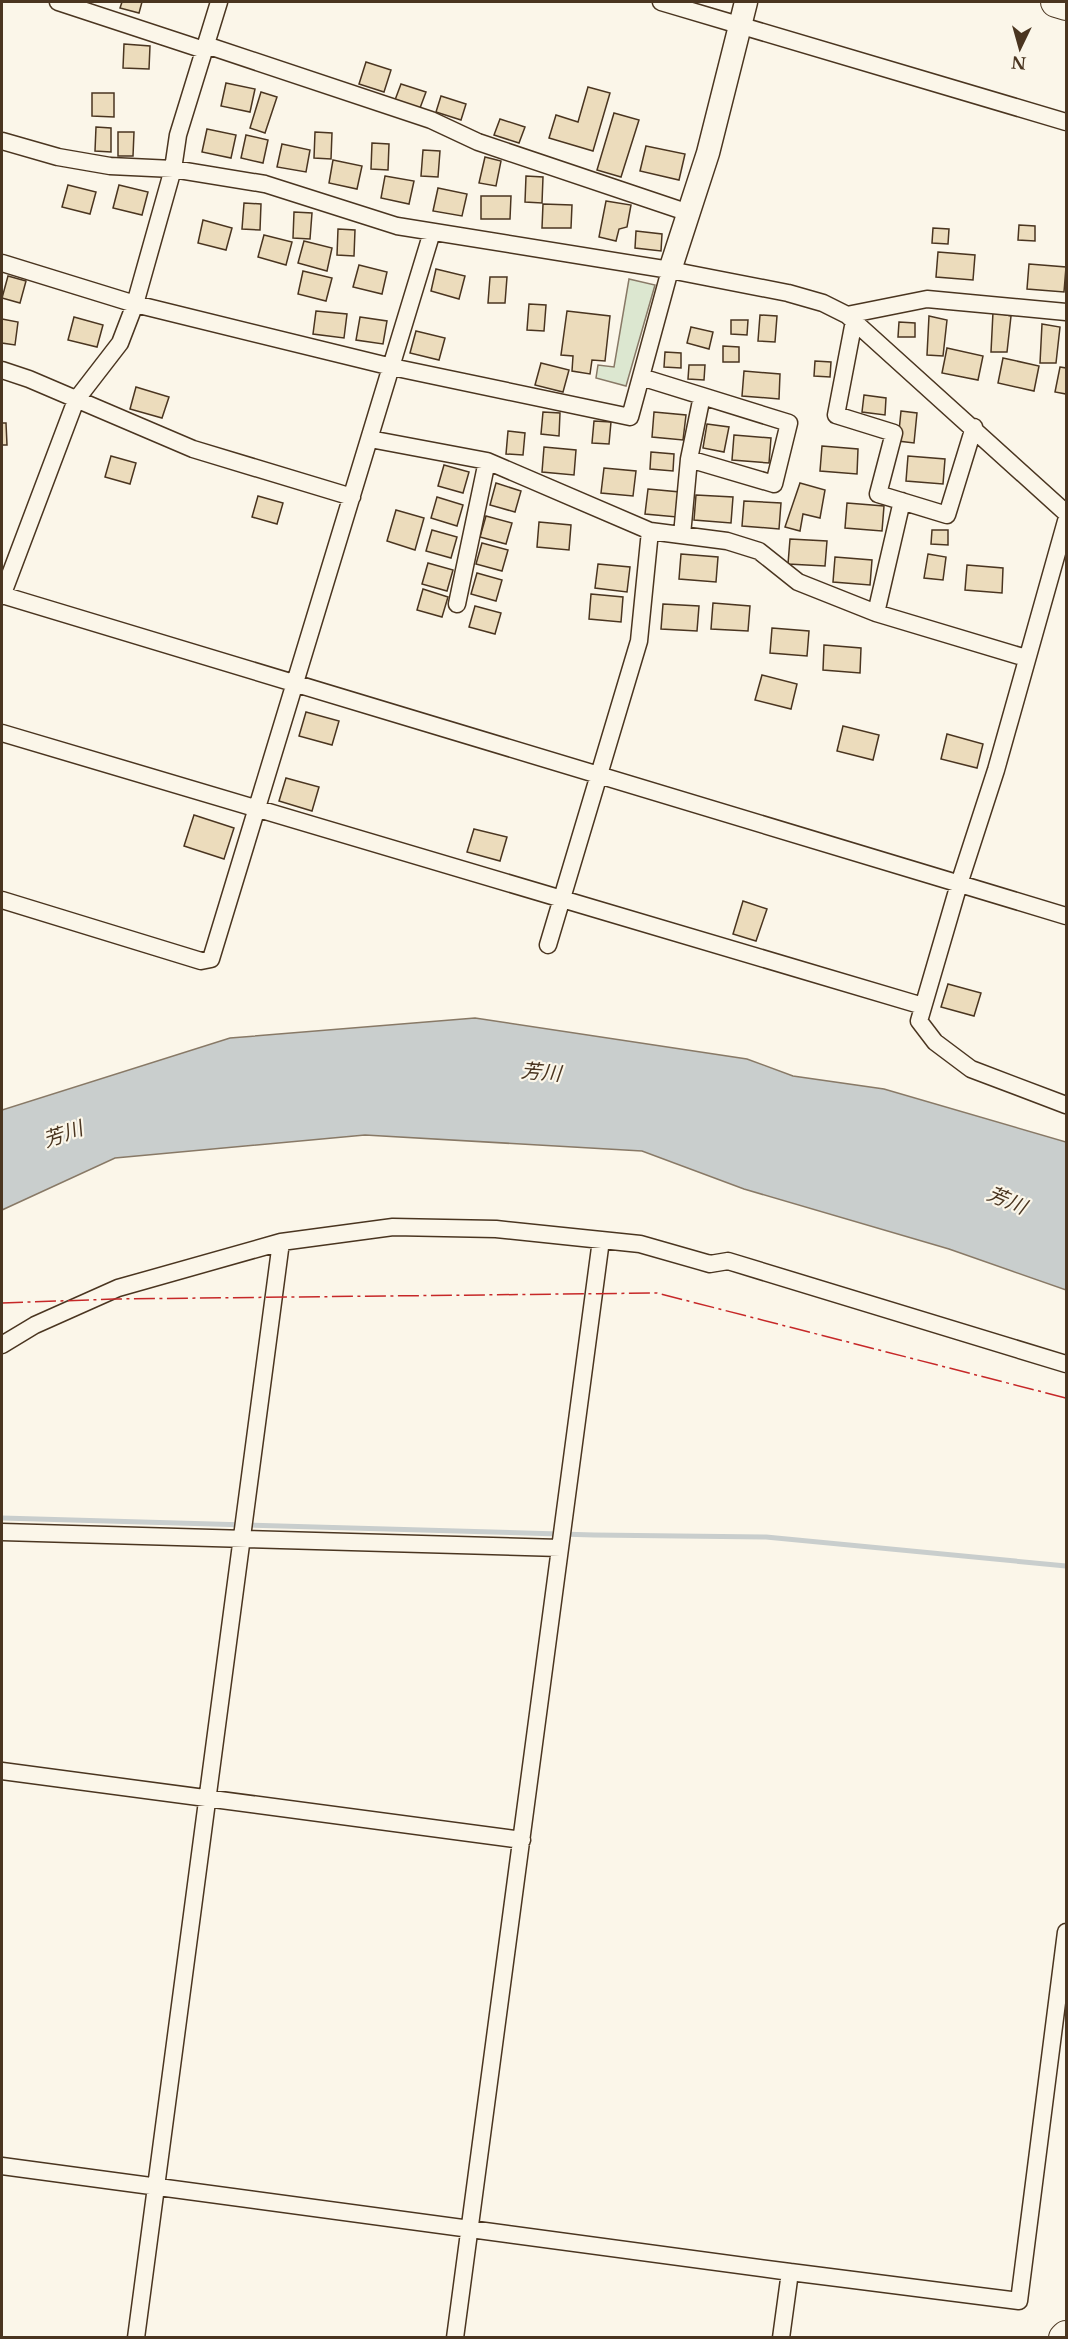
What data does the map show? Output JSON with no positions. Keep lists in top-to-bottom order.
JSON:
{
  "water": ["芳川"],
  "north": "bottom"
}
